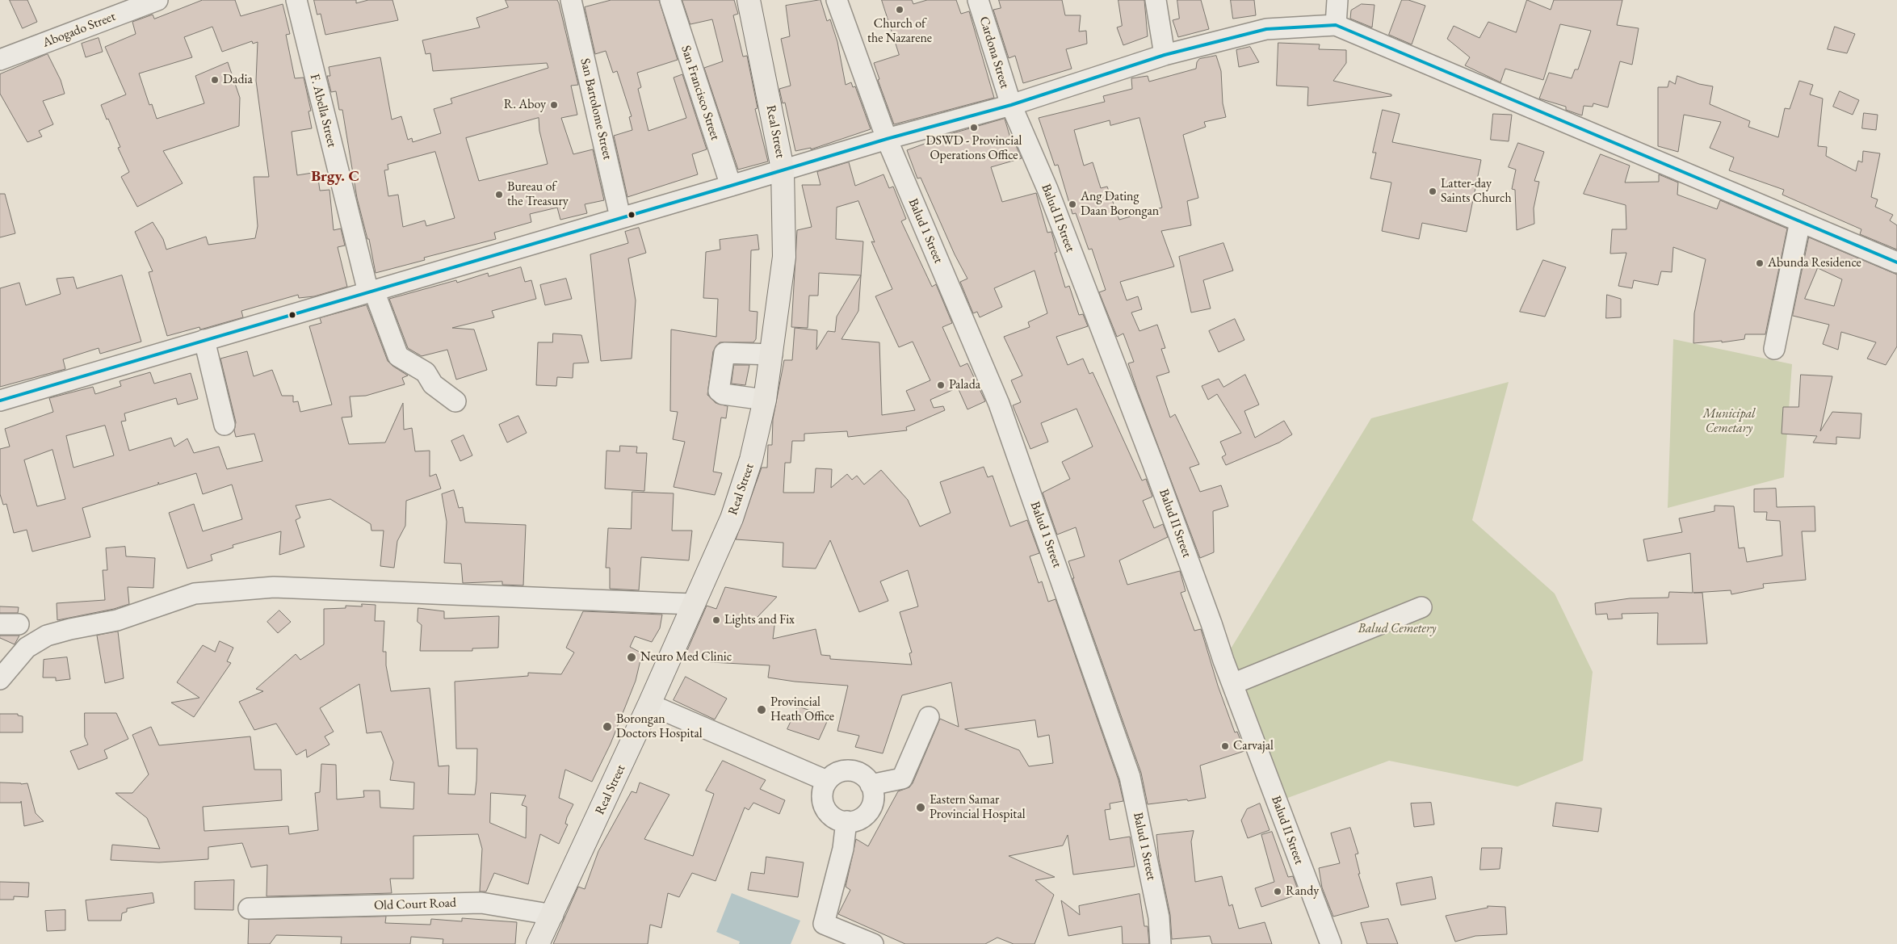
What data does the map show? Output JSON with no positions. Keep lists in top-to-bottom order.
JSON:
{
  "streets": {
    "main road": ["Real Street"],
    "street": [
      "Abogado Street",
      "Cardona Street",
      "San Francisco Street",
      "San Bartolome Street",
      "F. Abella Street",
      "Balud II Street",
      "Balud 1 Street",
      "Old Court Road"
    ]
  },
  "crossings": [
    ["Cardona Street", "Balud II Street"],
    ["Real Street", "Old Court Road"]
  ],
  "districts": ["Brgy. C"],
  "parks": ["Municipal Cemetary", "Balud Cemetery"],
  "places": [
    "Church of the Nazarene",
    "Dadia",
    "R. Aboy",
    "DSWD - Provincial Operations Office",
    "Latter-day Saints Church",
    "Bureau of the Treasury",
    "Ang Dating Daan Borongan",
    "Abunda Residence",
    "Palada",
    "Lights and Fix",
    "Neuro Med Clinic",
    "Provincial Heath Office",
    "Borongan Doctors Hospital",
    "Carvajal",
    "Eastern Samar Provincial Hospital",
    "Randy"
  ]
}
